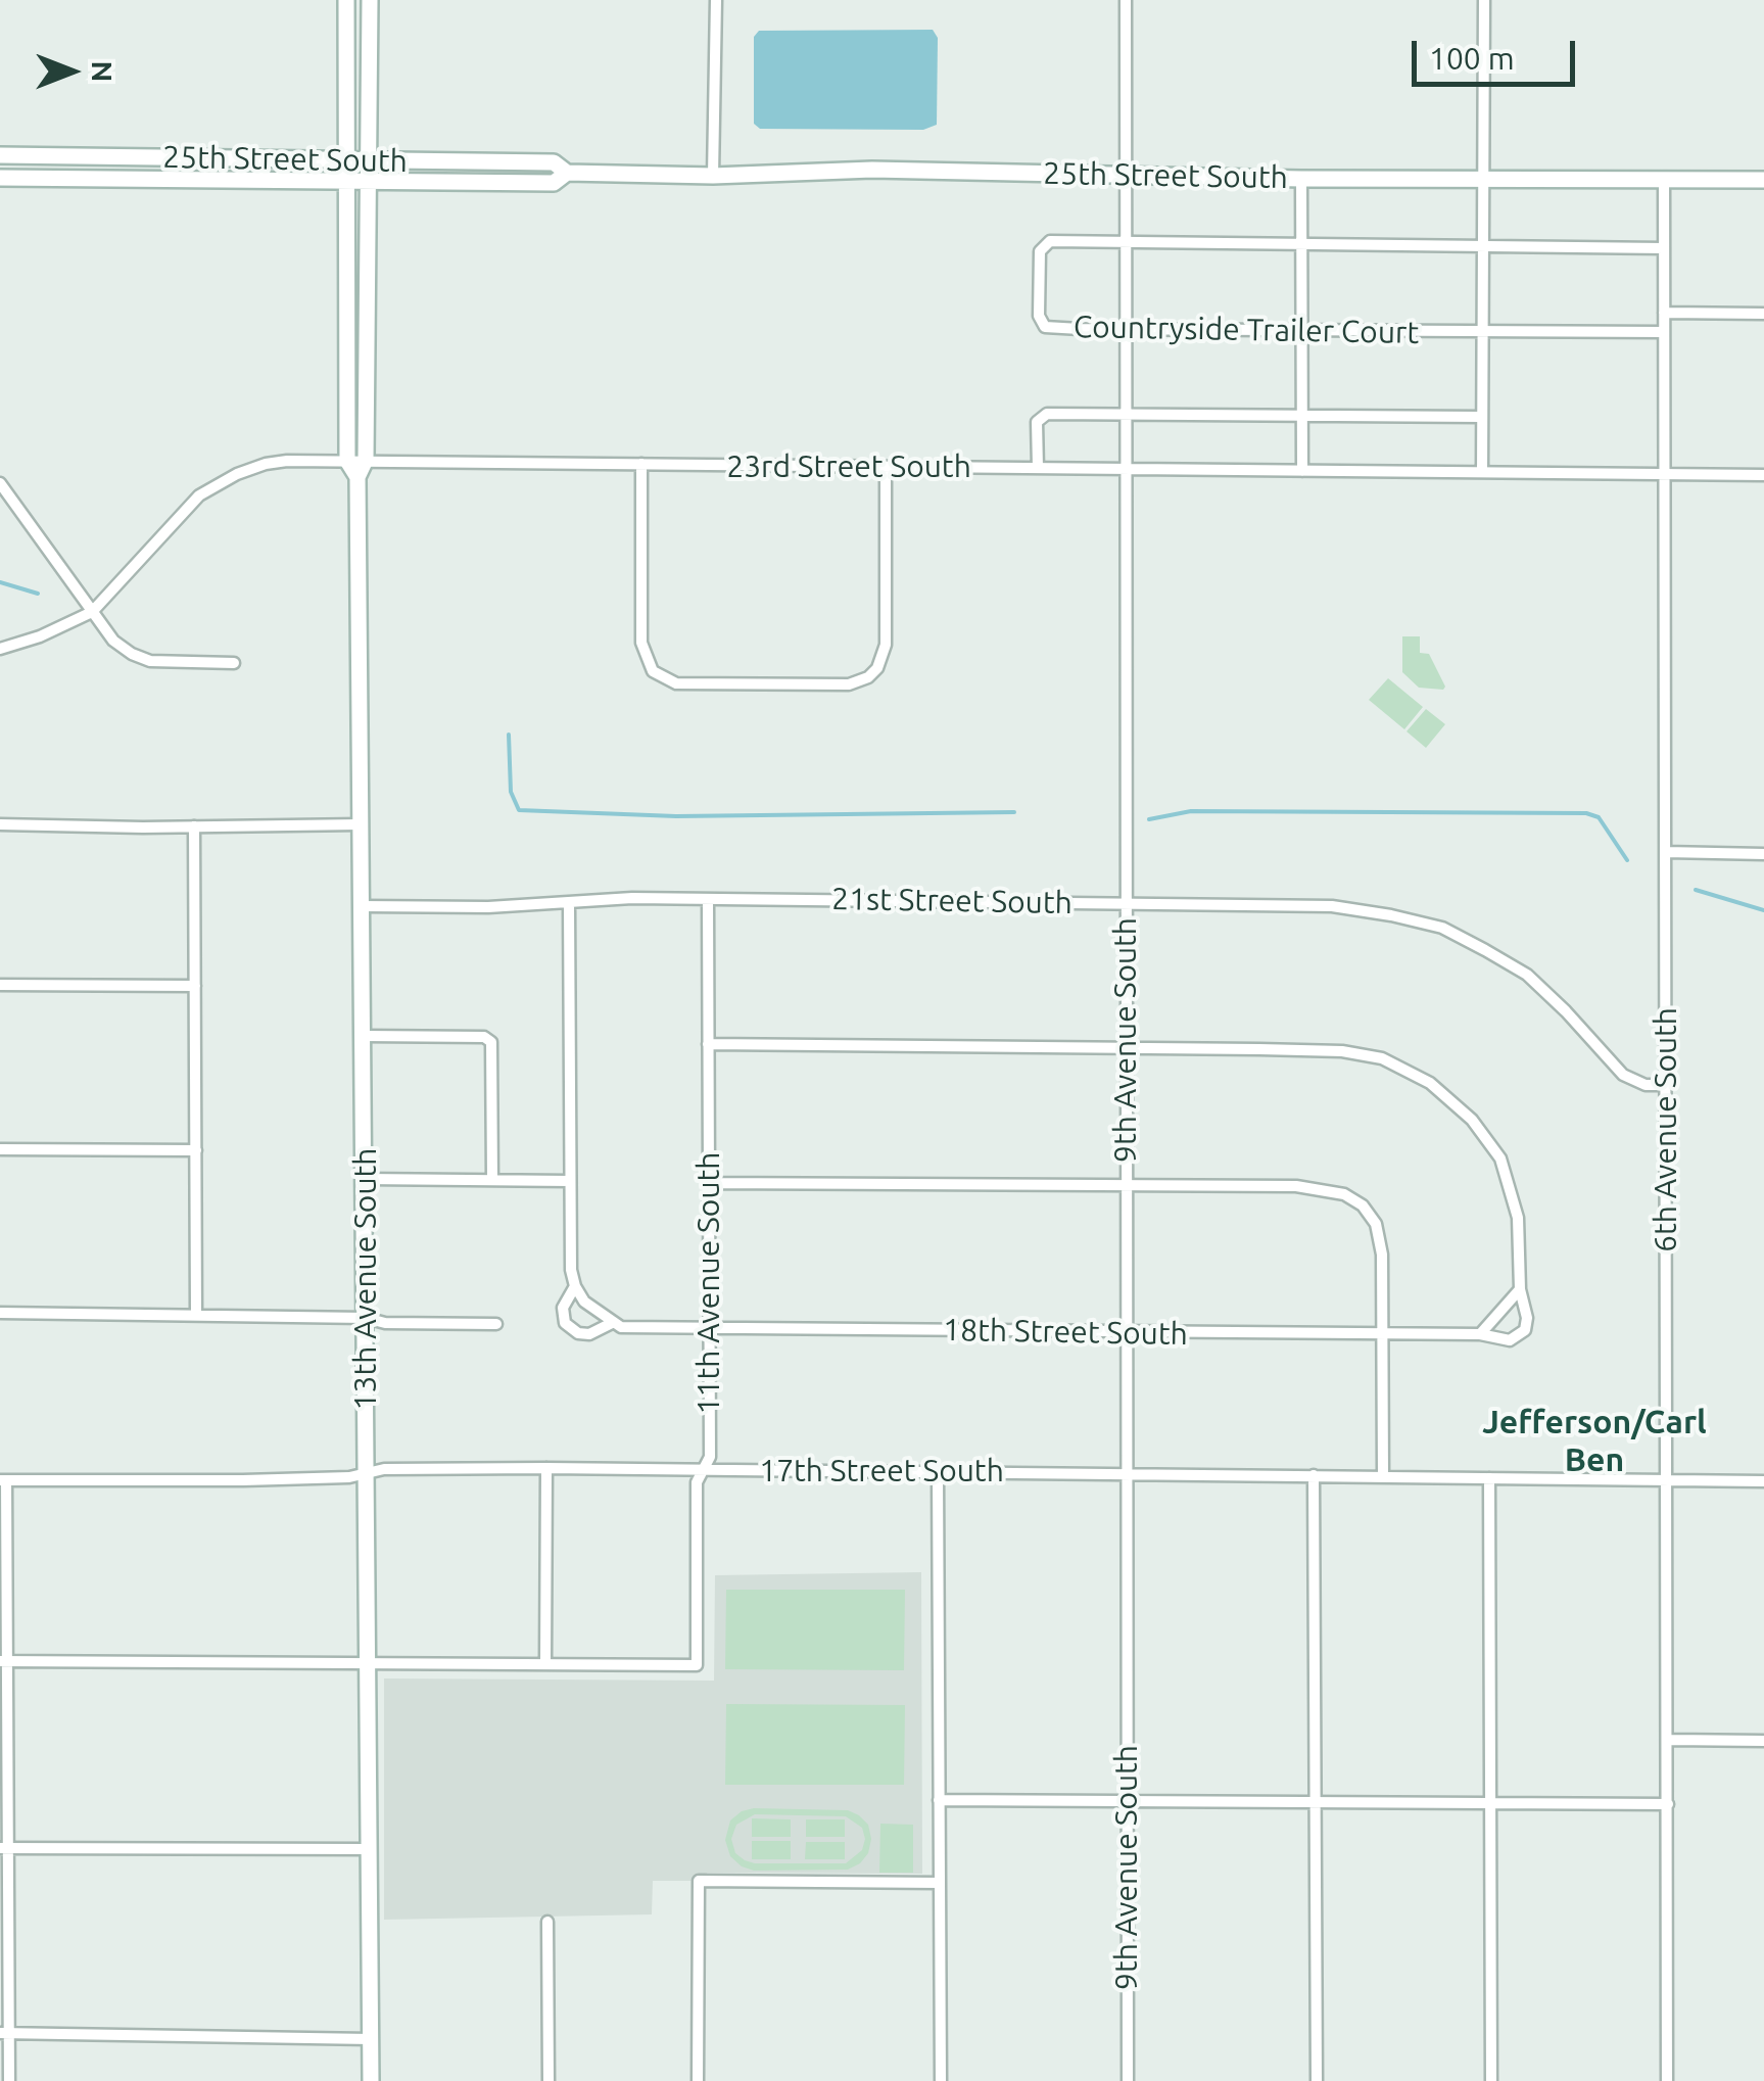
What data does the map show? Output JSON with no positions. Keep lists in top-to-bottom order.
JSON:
{
  "streets": {
    "main road": ["25th Street South", "13th Avenue South"],
    "street": [
      "Countryside Trailer Court",
      "23rd Street South",
      "21st Street South",
      "9th Avenue South",
      "6th Avenue South",
      "11th Avenue South",
      "18th Street South",
      "17th Street South"
    ]
  },
  "crossings": [
    ["25th Street South", "9th Avenue South"],
    ["25th Street South", "6th Avenue South"],
    ["25th Street South", "13th Avenue South"],
    ["Countryside Trailer Court", "9th Avenue South"],
    ["Countryside Trailer Court", "6th Avenue South"],
    ["23rd Street South", "9th Avenue South"],
    ["23rd Street South", "6th Avenue South"],
    ["23rd Street South", "13th Avenue South"],
    ["21st Street South", "9th Avenue South"],
    ["21st Street South", "6th Avenue South"],
    ["21st Street South", "13th Avenue South"],
    ["21st Street South", "11th Avenue South"],
    ["9th Avenue South", "18th Street South"],
    ["9th Avenue South", "17th Street South"],
    ["6th Avenue South", "17th Street South"],
    ["13th Avenue South", "17th Street South"],
    ["11th Avenue South", "18th Street South"],
    ["11th Avenue South", "17th Street South"]
  ],
  "districts": ["Jefferson/Carl Ben"],
  "scale_bar": "100 m",
  "north": "right"
}
